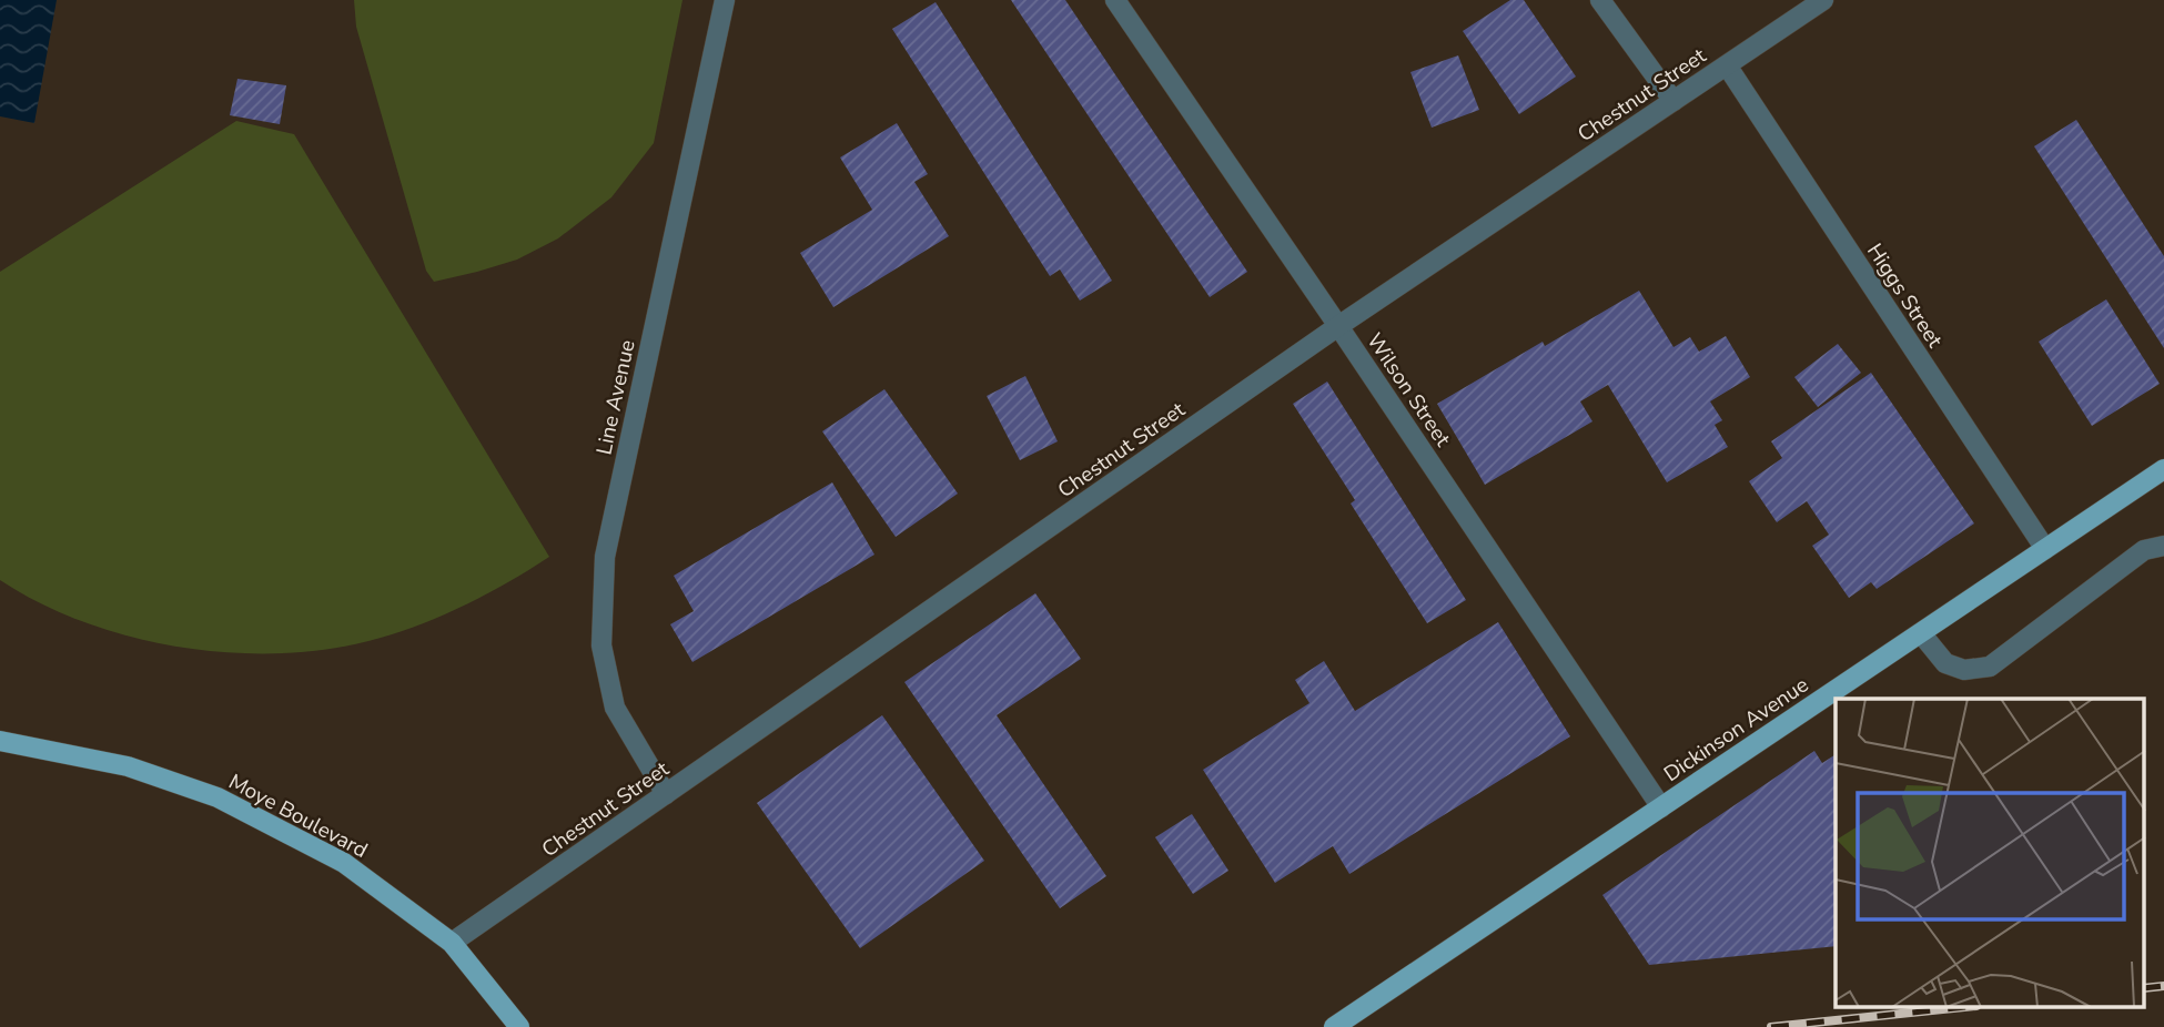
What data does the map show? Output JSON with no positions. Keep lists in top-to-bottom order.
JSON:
{
  "streets": {
    "main road": ["Dickinson Avenue", "Moye Boulevard"],
    "street": [
      "Chestnut Street",
      "Higgs Street",
      "Wilson Street",
      "Line Avenue"
    ]
  },
  "crossings": [
    ["Chestnut Street", "Higgs Street"],
    ["Chestnut Street", "Wilson Street"],
    ["Chestnut Street", "Line Avenue"],
    ["Chestnut Street", "Moye Boulevard"],
    ["Higgs Street", "Dickinson Avenue"],
    ["Wilson Street", "Dickinson Avenue"]
  ]
}
